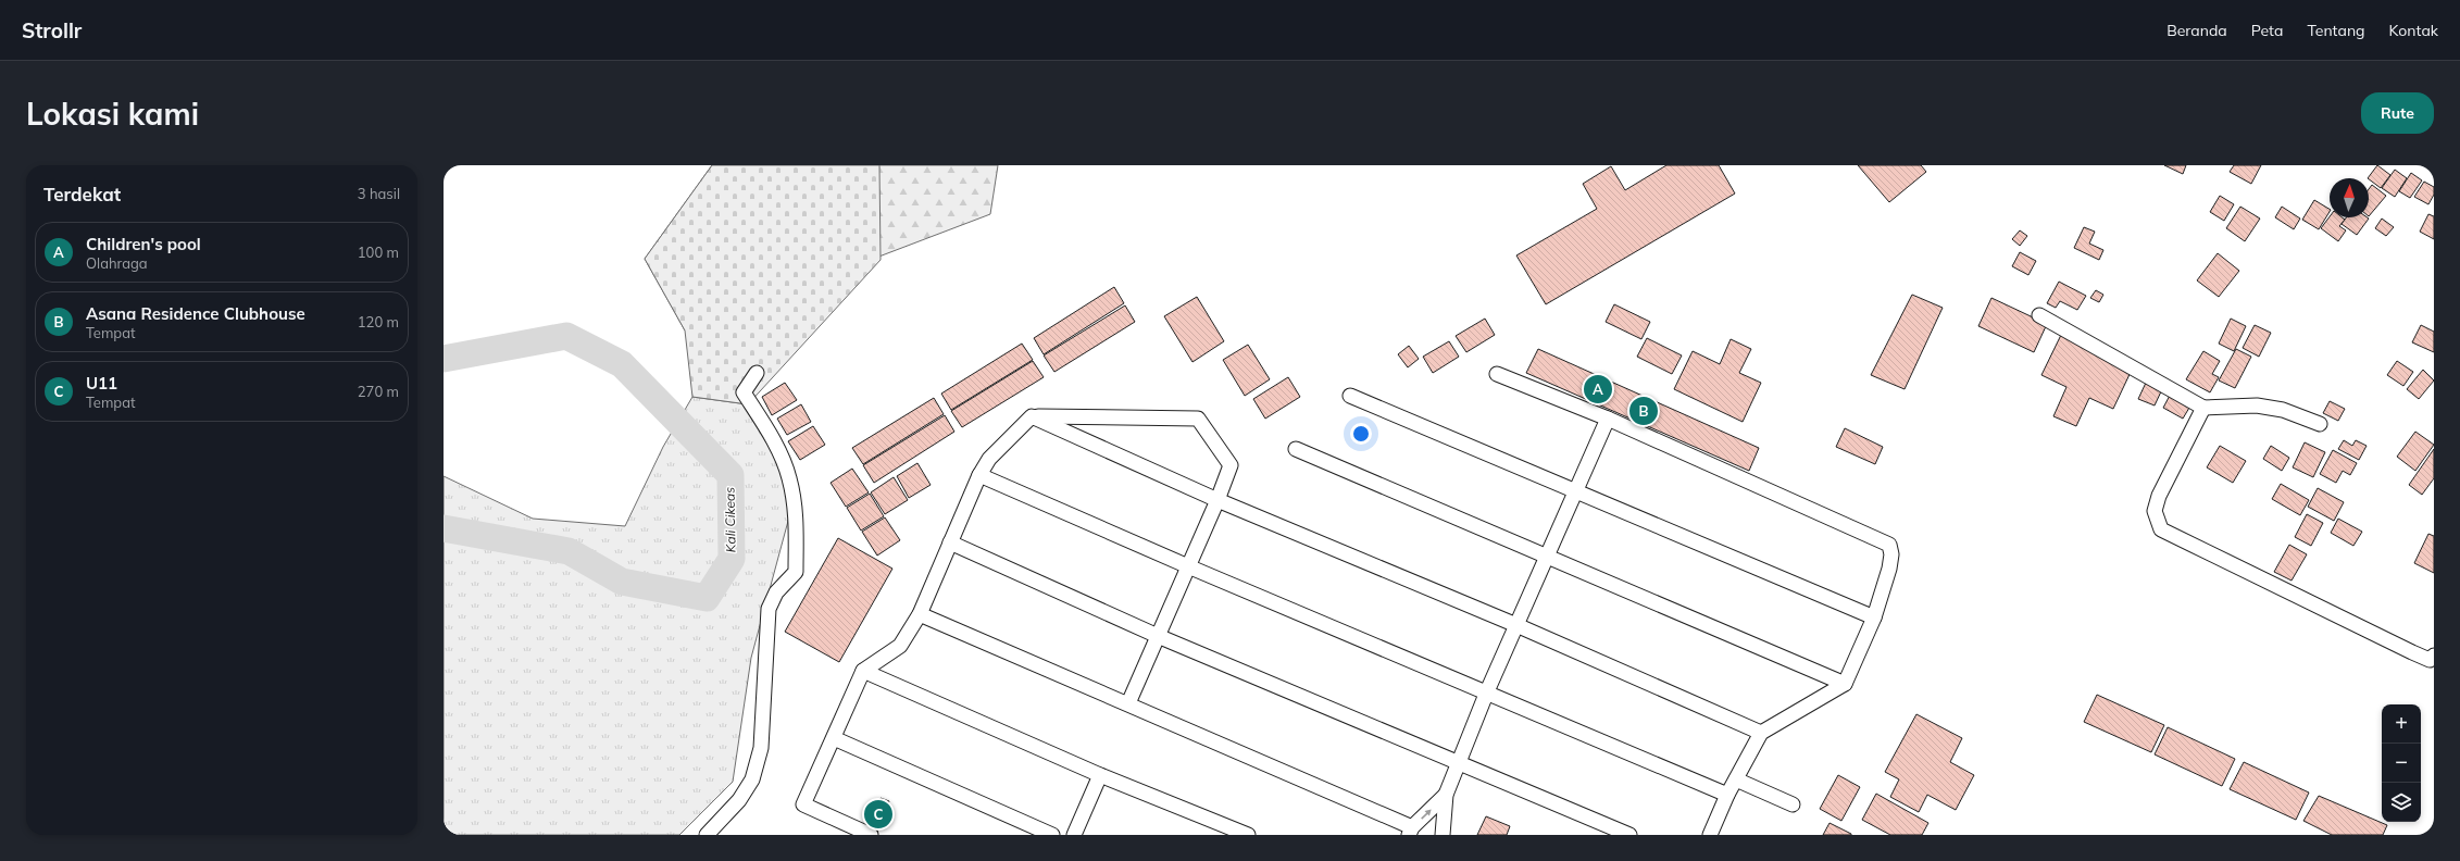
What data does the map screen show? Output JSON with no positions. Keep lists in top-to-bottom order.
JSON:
{
  "water": ["Kali Cikeas"],
  "north": "top",
  "page": {
    "header": "Strollr",
    "nav": [
      "Beranda",
      "Peta",
      "Tentang",
      "Kontak"
    ],
    "buttons": "Rute",
    "title": "Lokasi kami",
    "heading": ["Terdekat", "3 hasil"],
    "list": [
      {
        "mark": "A",
        "name": "Children's pool",
        "note": "Olahraga",
        "value": "100 m"
      },
      {
        "mark": "B",
        "name": "Asana Residence Clubhouse",
        "note": "Tempat",
        "value": "120 m"
      },
      {
        "mark": "C",
        "name": "U11",
        "note": "Tempat",
        "value": "270 m"
      }
    ],
    "pins": ["A", "B", "C"],
    "map_buttons": ["+", "−"]
  }
}
